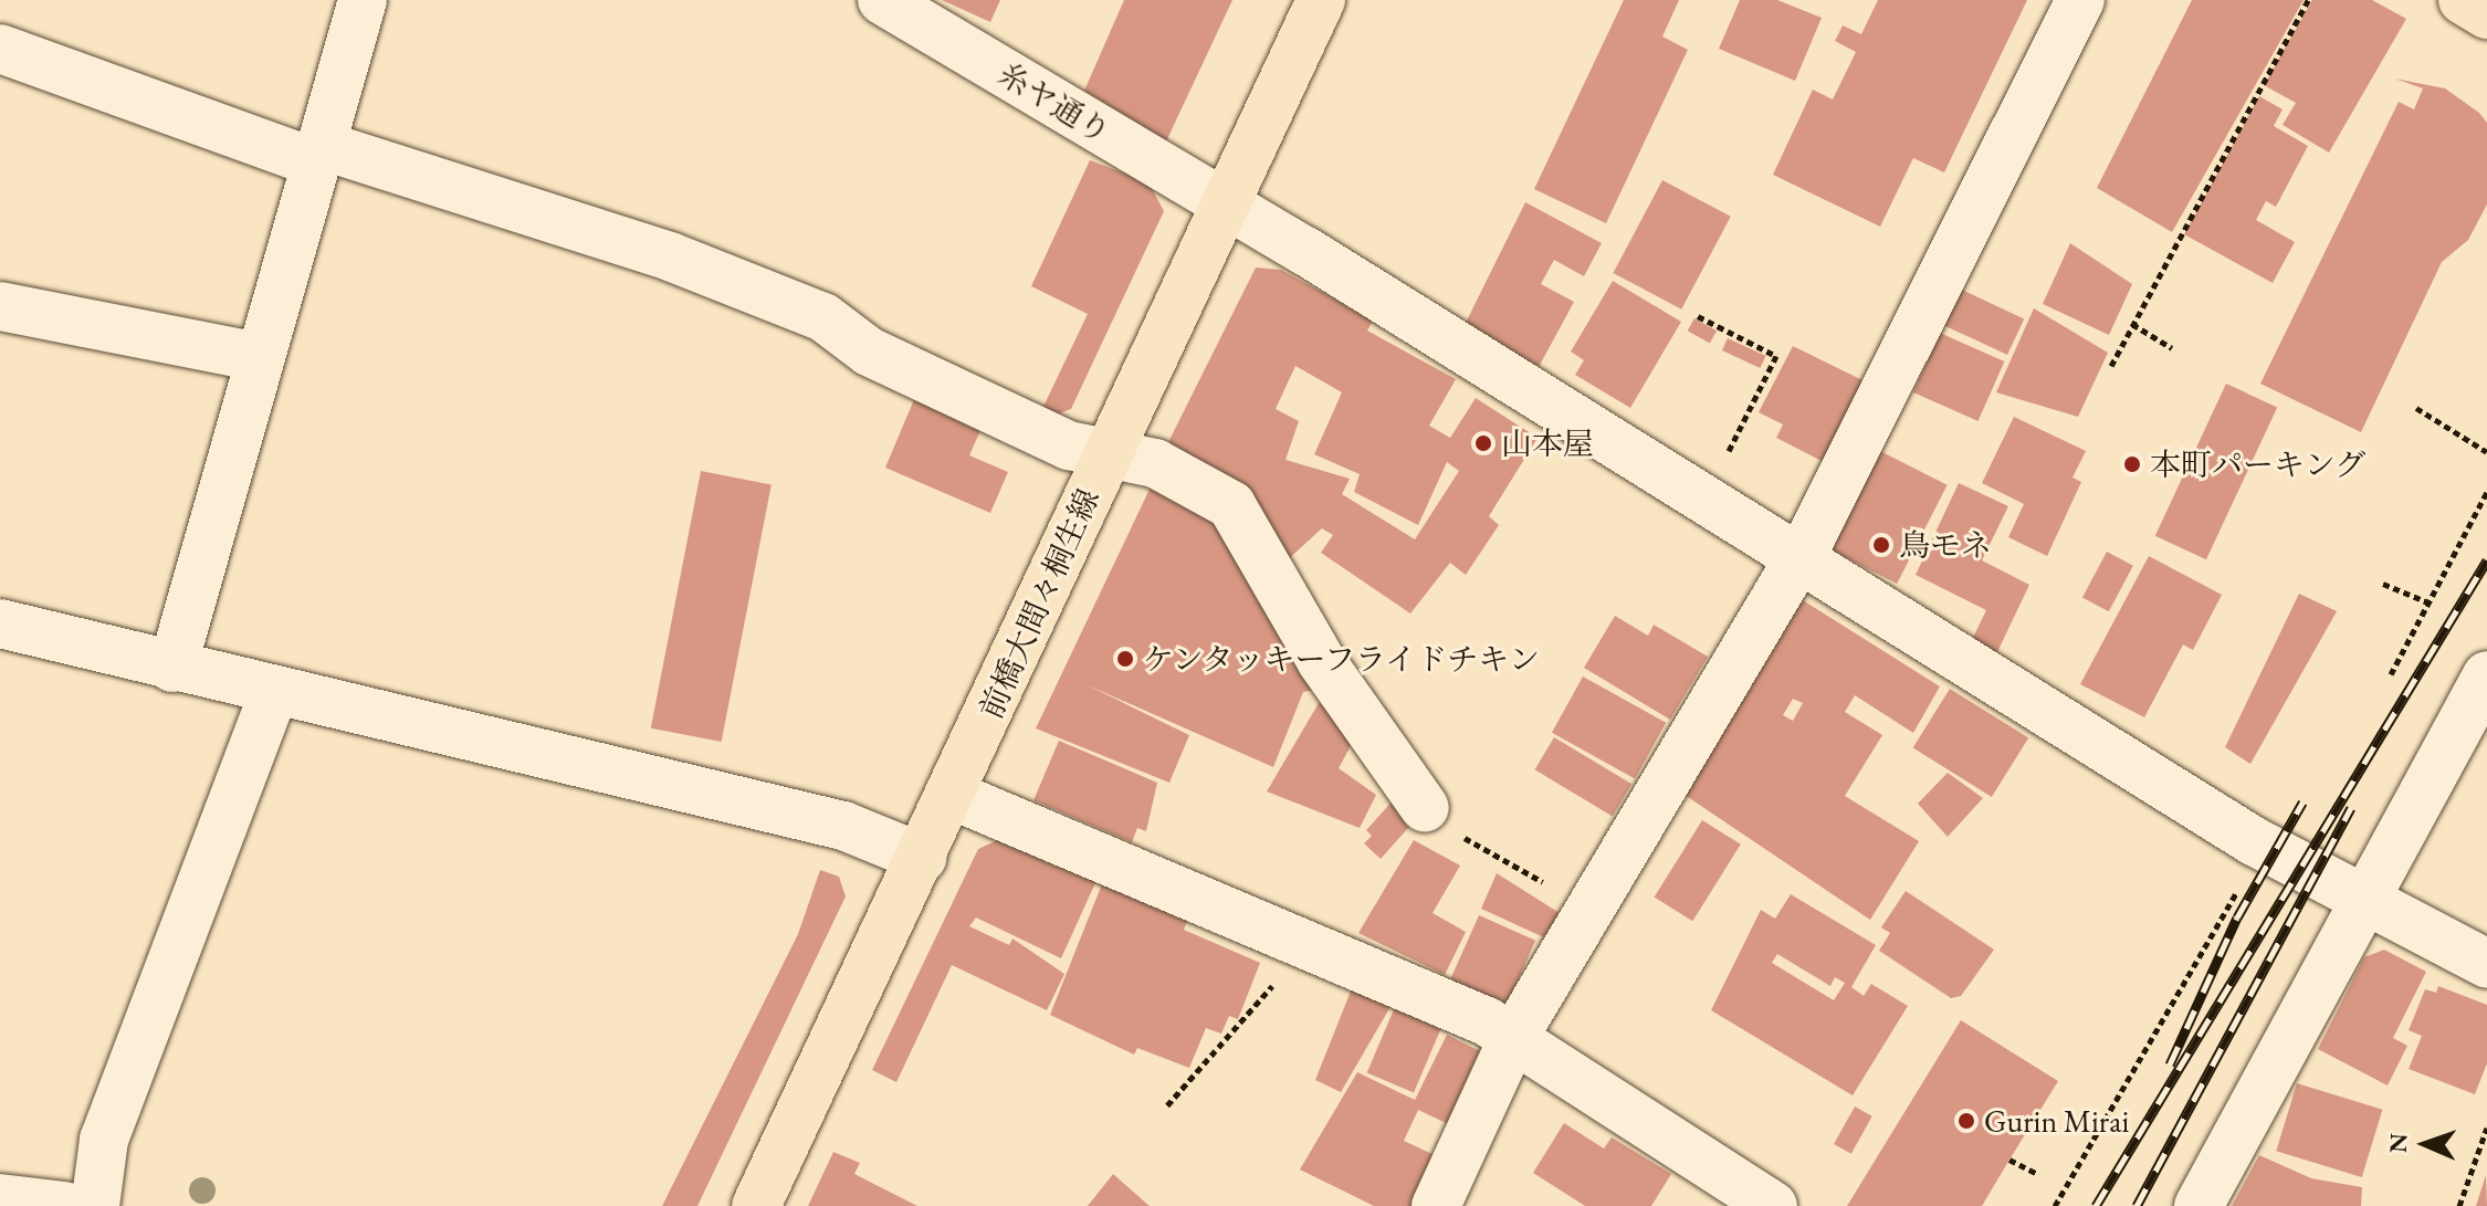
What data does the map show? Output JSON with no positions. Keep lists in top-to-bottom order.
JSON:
{
  "streets": {
    "main road": ["前橋大間々桐生線"],
    "street": ["糸ヤ通り"]
  },
  "crossings": [
    ["糸ヤ通り", "前橋大間々桐生線"]
  ],
  "places": [
    "山本屋",
    "本町パーキング",
    "鳥モネ",
    "ケンタッキーフライドチキン",
    "Gurin Mirai"
  ],
  "north": "left"
}
